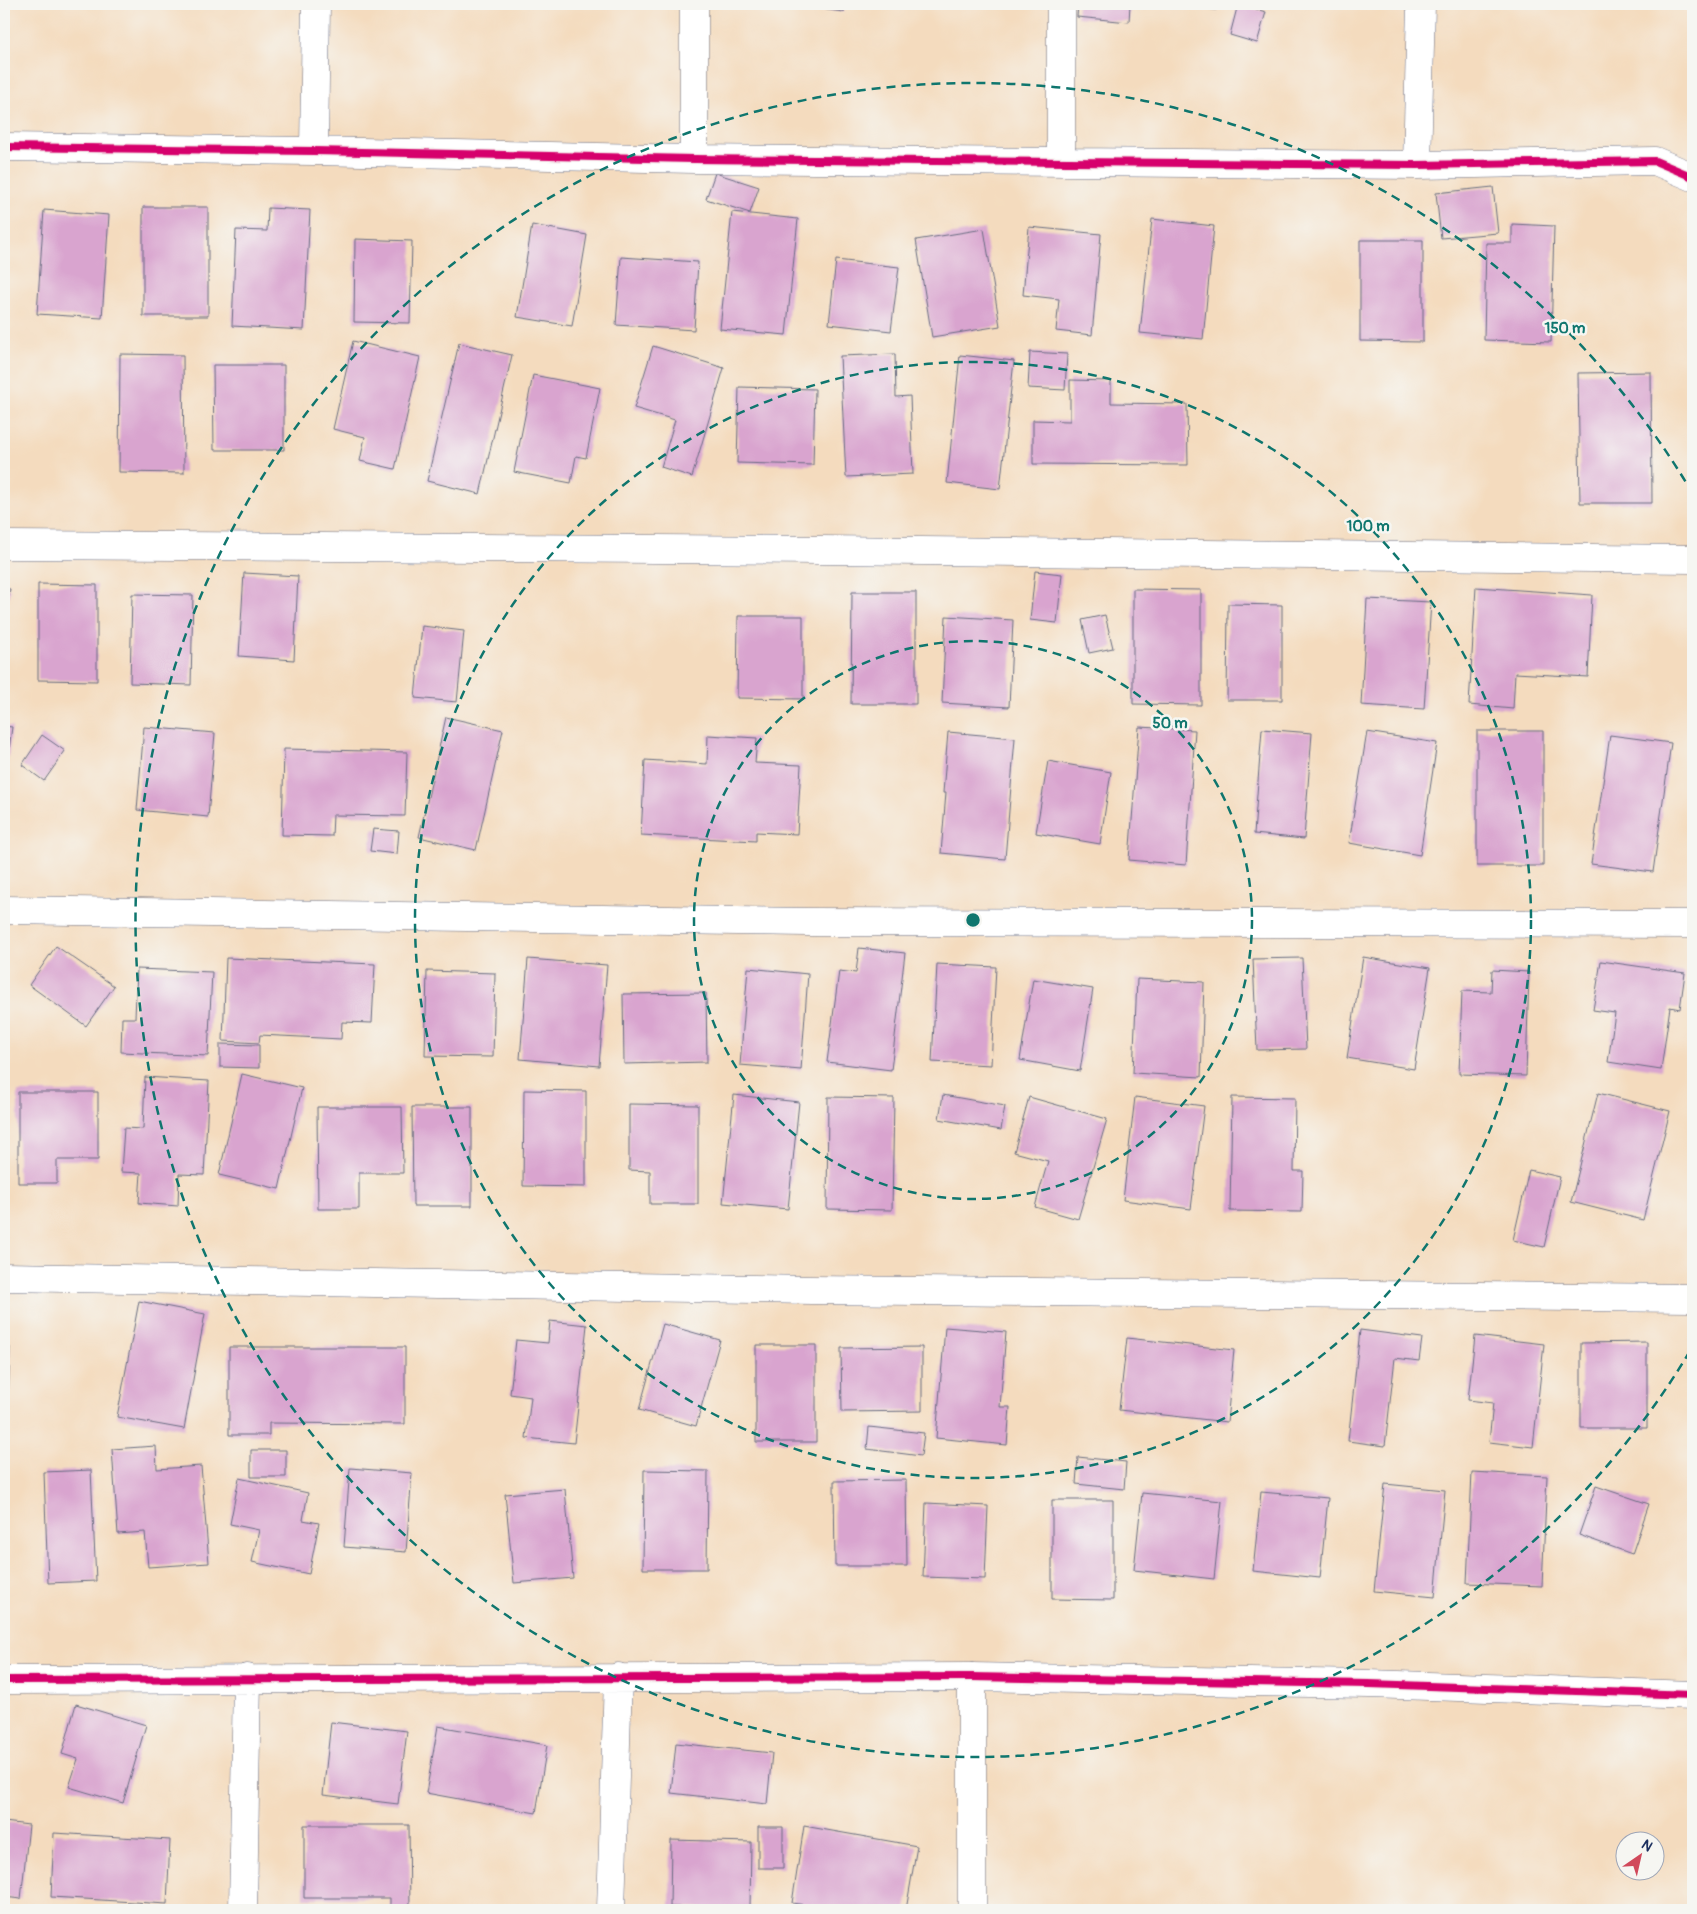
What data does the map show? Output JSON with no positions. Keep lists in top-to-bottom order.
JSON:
{
  "north": "top right",
  "rings": ["150 m", "100 m", "50 m"]
}
